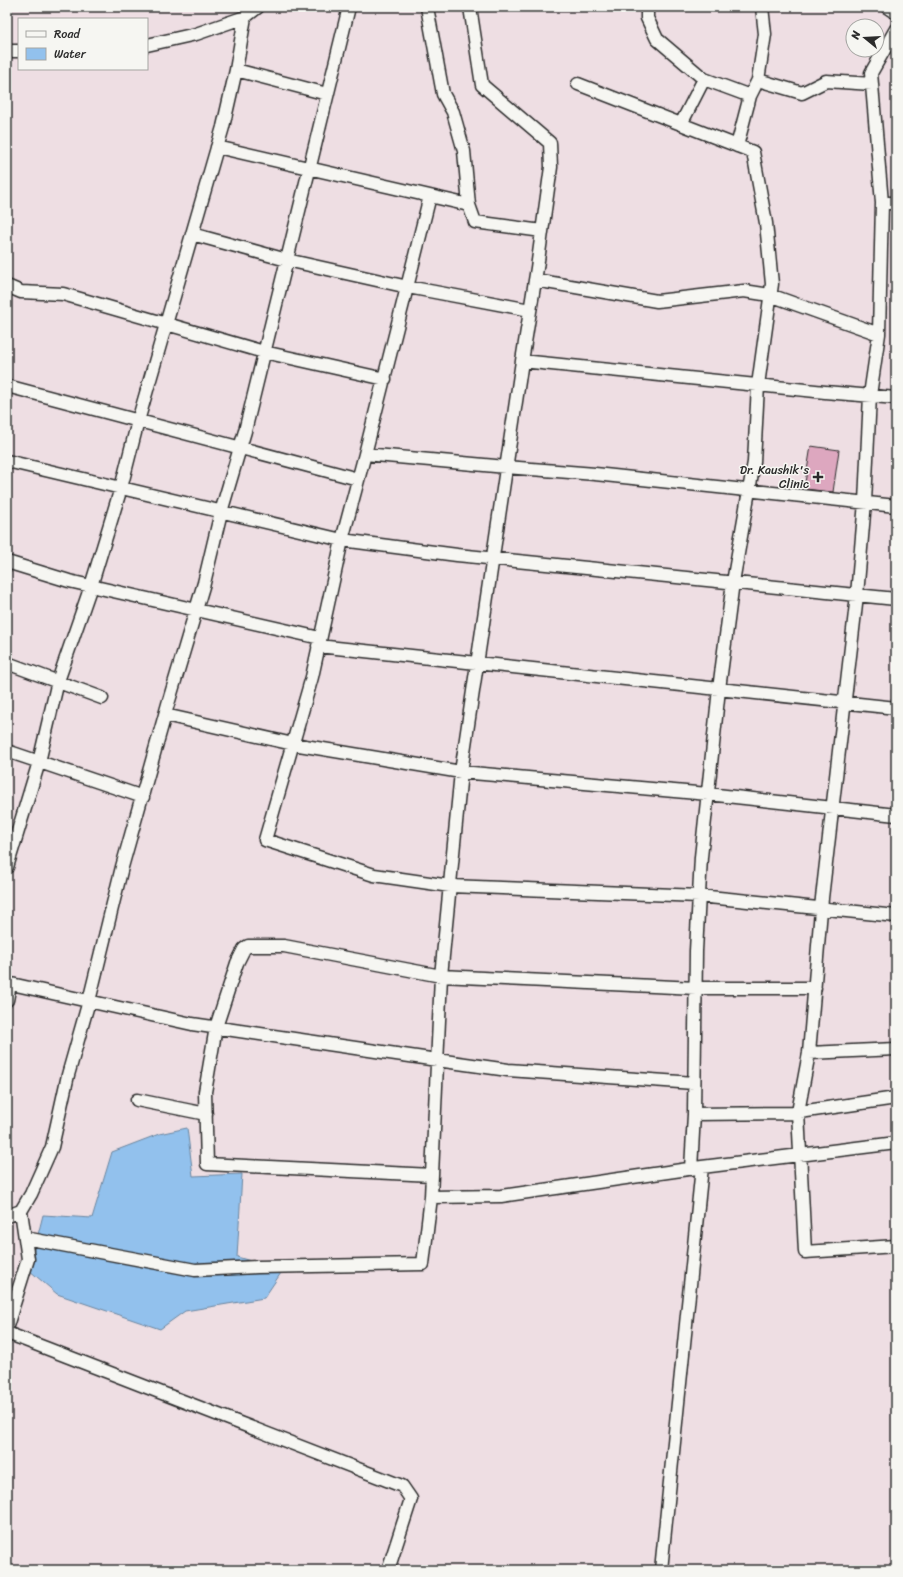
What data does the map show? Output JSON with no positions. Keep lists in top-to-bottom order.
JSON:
{
  "places": {
    "health": ["Dr. Kaushik's Clinic"]
  },
  "legend": ["Road", "Water"],
  "north": "left"
}
